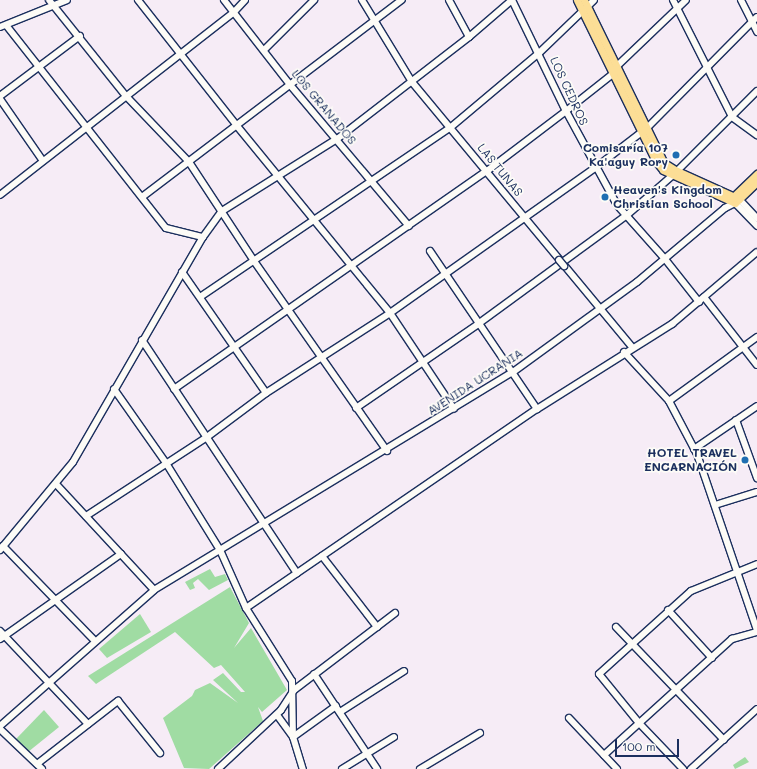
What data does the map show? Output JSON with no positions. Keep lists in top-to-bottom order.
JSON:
{
  "streets": {
    "main road": ["AVENIDA UCRANIA"],
    "street": ["LOS CEDROS", "LOS GRANADOS", "LAS TUNAS"]
  },
  "crossings": [
    ["LOS CEDROS", "AVENIDA UCRANIA"],
    ["LAS TUNAS", "AVENIDA UCRANIA"]
  ],
  "places": ["Comisaría 107 Ka'aguy Rory", "Heaven's Kingdom Christian School", "HOTEL TRAVEL ENCARNACIÓN"],
  "scale_bar": "100 m"
}
